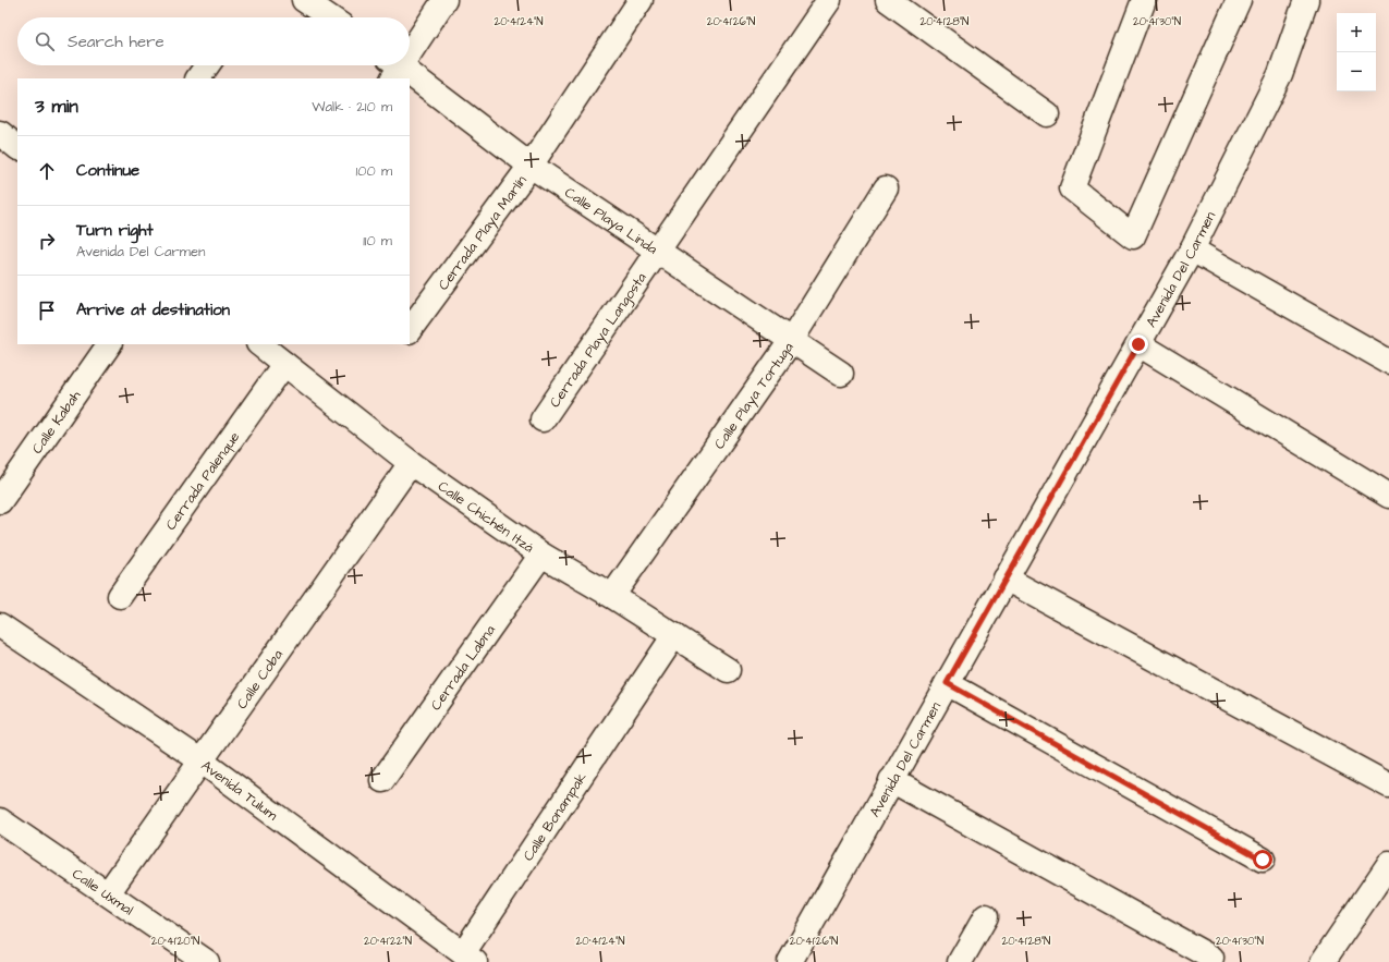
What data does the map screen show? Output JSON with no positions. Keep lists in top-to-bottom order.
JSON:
{
  "streets": {
    "street": [
      "Calle Playa Linda",
      "Cerrada Playa Marlín",
      "Avenida Del Carmen",
      "Cerrada Playa Langosta",
      "Calle Playa Tortuga",
      "Calle Kabah",
      "Cerrada Palenque",
      "Calle Chichén Itzá",
      "Cerrada Labna",
      "Calle Coba",
      "Avenida Tulum",
      "Calle Bonampak",
      "Calle Uxmal"
    ]
  },
  "crossings": [
    ["Calle Playa Linda", "Cerrada Playa Marlín"],
    ["Calle Playa Linda", "Cerrada Playa Langosta"],
    ["Calle Playa Linda", "Calle Playa Tortuga"],
    ["Calle Playa Tortuga", "Calle Chichén Itzá"],
    ["Cerrada Palenque", "Calle Chichén Itzá"],
    ["Calle Chichén Itzá", "Cerrada Labna"],
    ["Calle Chichén Itzá", "Calle Coba"],
    ["Calle Chichén Itzá", "Calle Bonampak"],
    ["Calle Coba", "Avenida Tulum"],
    ["Calle Coba", "Calle Uxmal"],
    ["Avenida Tulum", "Calle Bonampak"]
  ],
  "page": {
    "map_buttons": ["+", "−"],
    "search": "Search here",
    "heading": ["3 min", "Walk · 210 m"],
    "list": [
      ["Continue", "100 m"],
      ["Turn right", "Avenida Del Carmen", "110 m"],
      "Arrive at destination"
    ]
  },
  "coordinates": [
    "20°41'24\"N",
    "20°41'26\"N",
    "20°41'28\"N",
    "20°41'30\"N",
    "20°41'20\"N",
    "20°41'22\"N"
  ]
}
